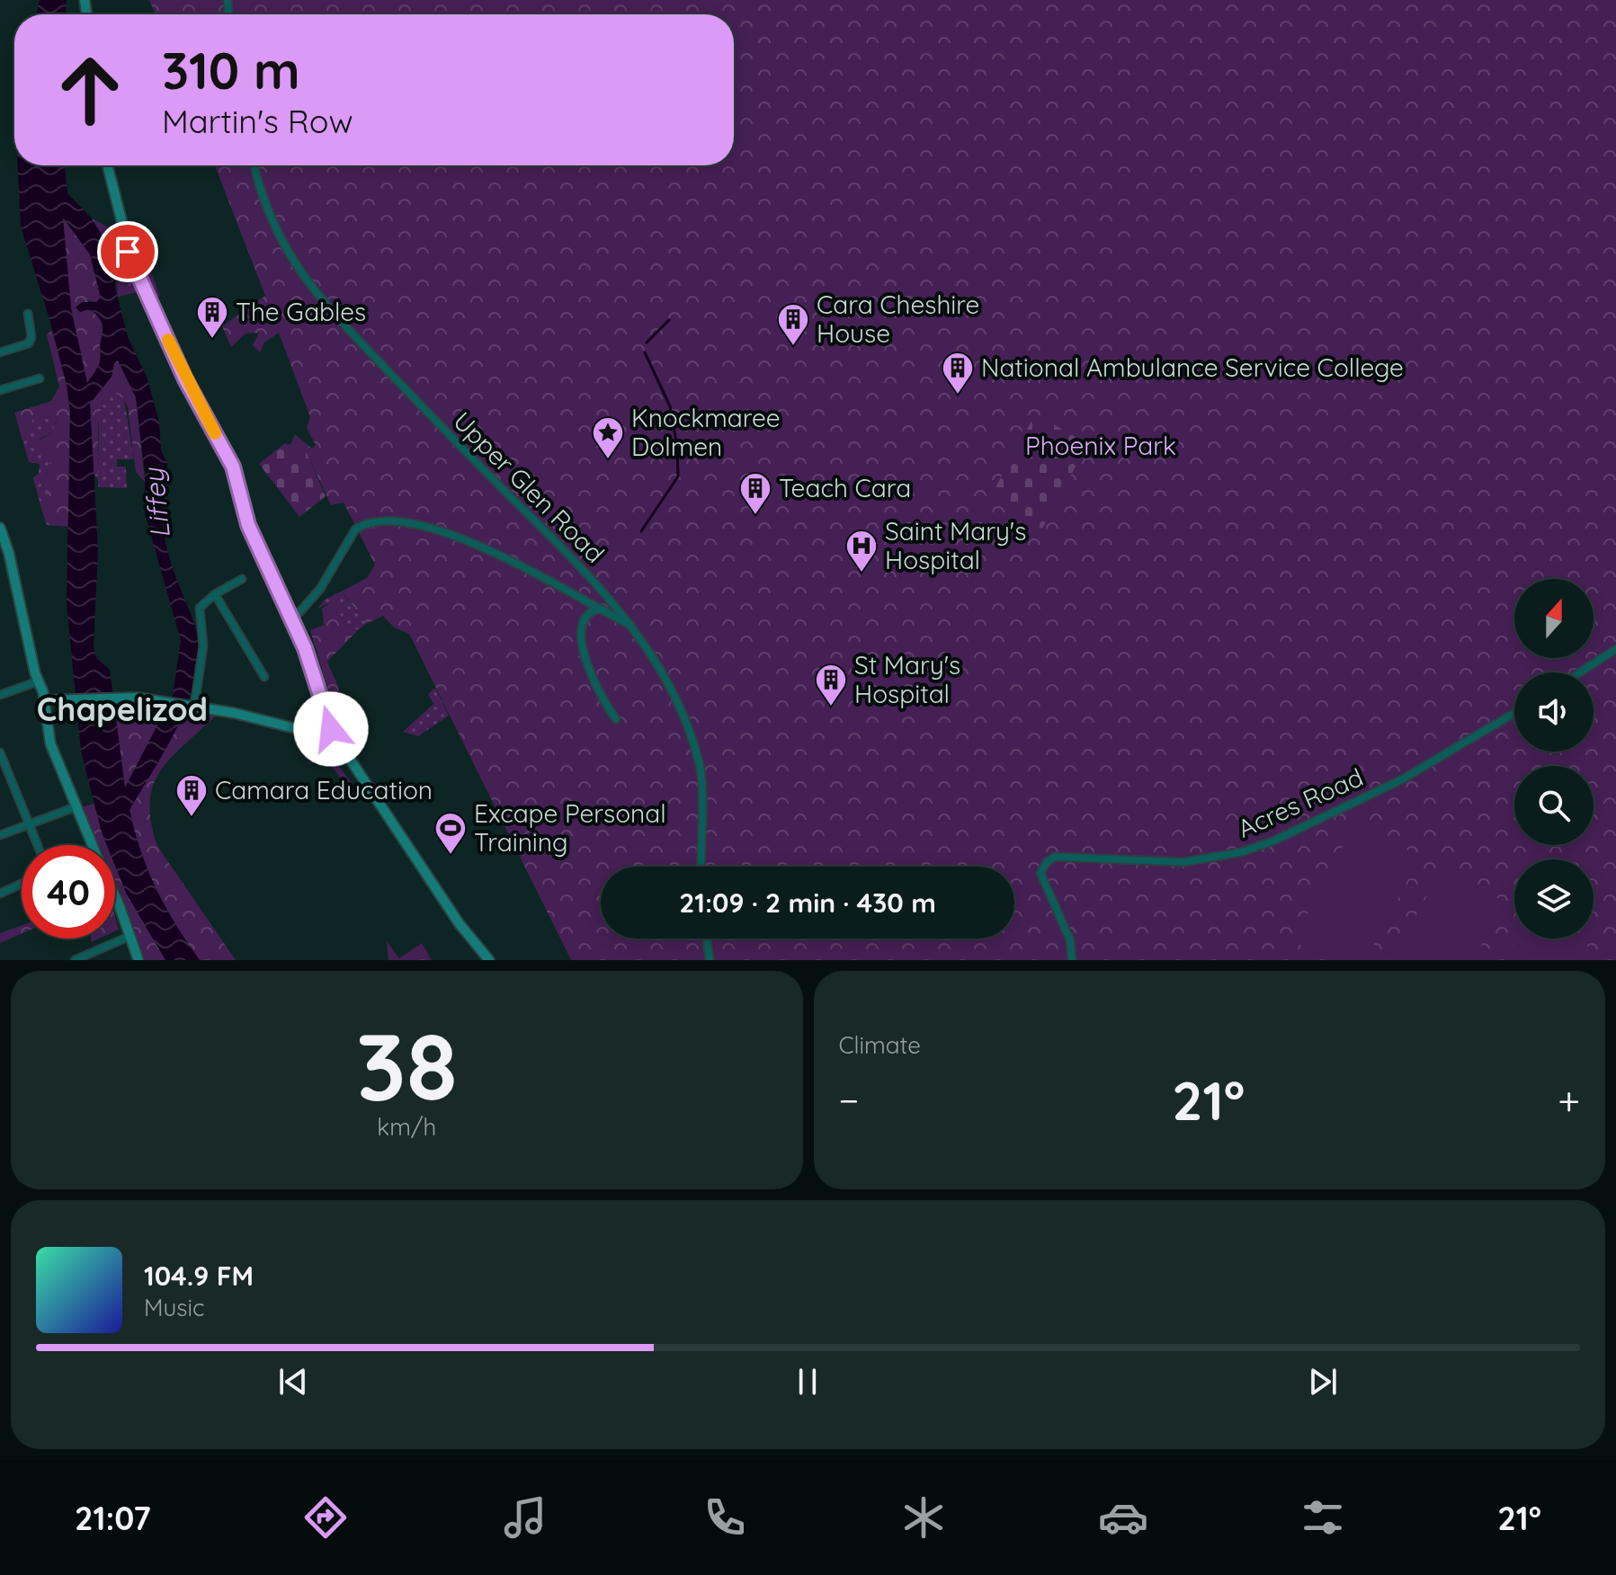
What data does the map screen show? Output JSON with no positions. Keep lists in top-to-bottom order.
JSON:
{
  "streets": {
    "street": ["Upper Glen Road", "Acres Road"]
  },
  "districts": ["Chapelizod"],
  "water": ["Liffey"],
  "parks": ["Phoenix Park"],
  "places": {
    "building": [
      "The Gables",
      "Cara Cheshire House",
      "National Ambulance Service College",
      "Teach Cara",
      "St Mary's Hospital",
      "Camara Education"
    ],
    "place": ["Knockmaree Dolmen"],
    "hospital": ["Saint Mary's Hospital"],
    "sports": ["Excape Personal Training"]
  },
  "north": "top",
  "page": {
    "turn": ["310 m", "Martin's Row"],
    "limit": "40",
    "trip": "21:09 · 2 min · 430 m",
    "tile": [
      ["38", "km/h"],
      "Climate"
    ],
    "heat": ["−", "21°", "+"],
    "song": ["104.9 FM", "Music"],
    "tabs": ["21:07", "21°"]
  }
}
